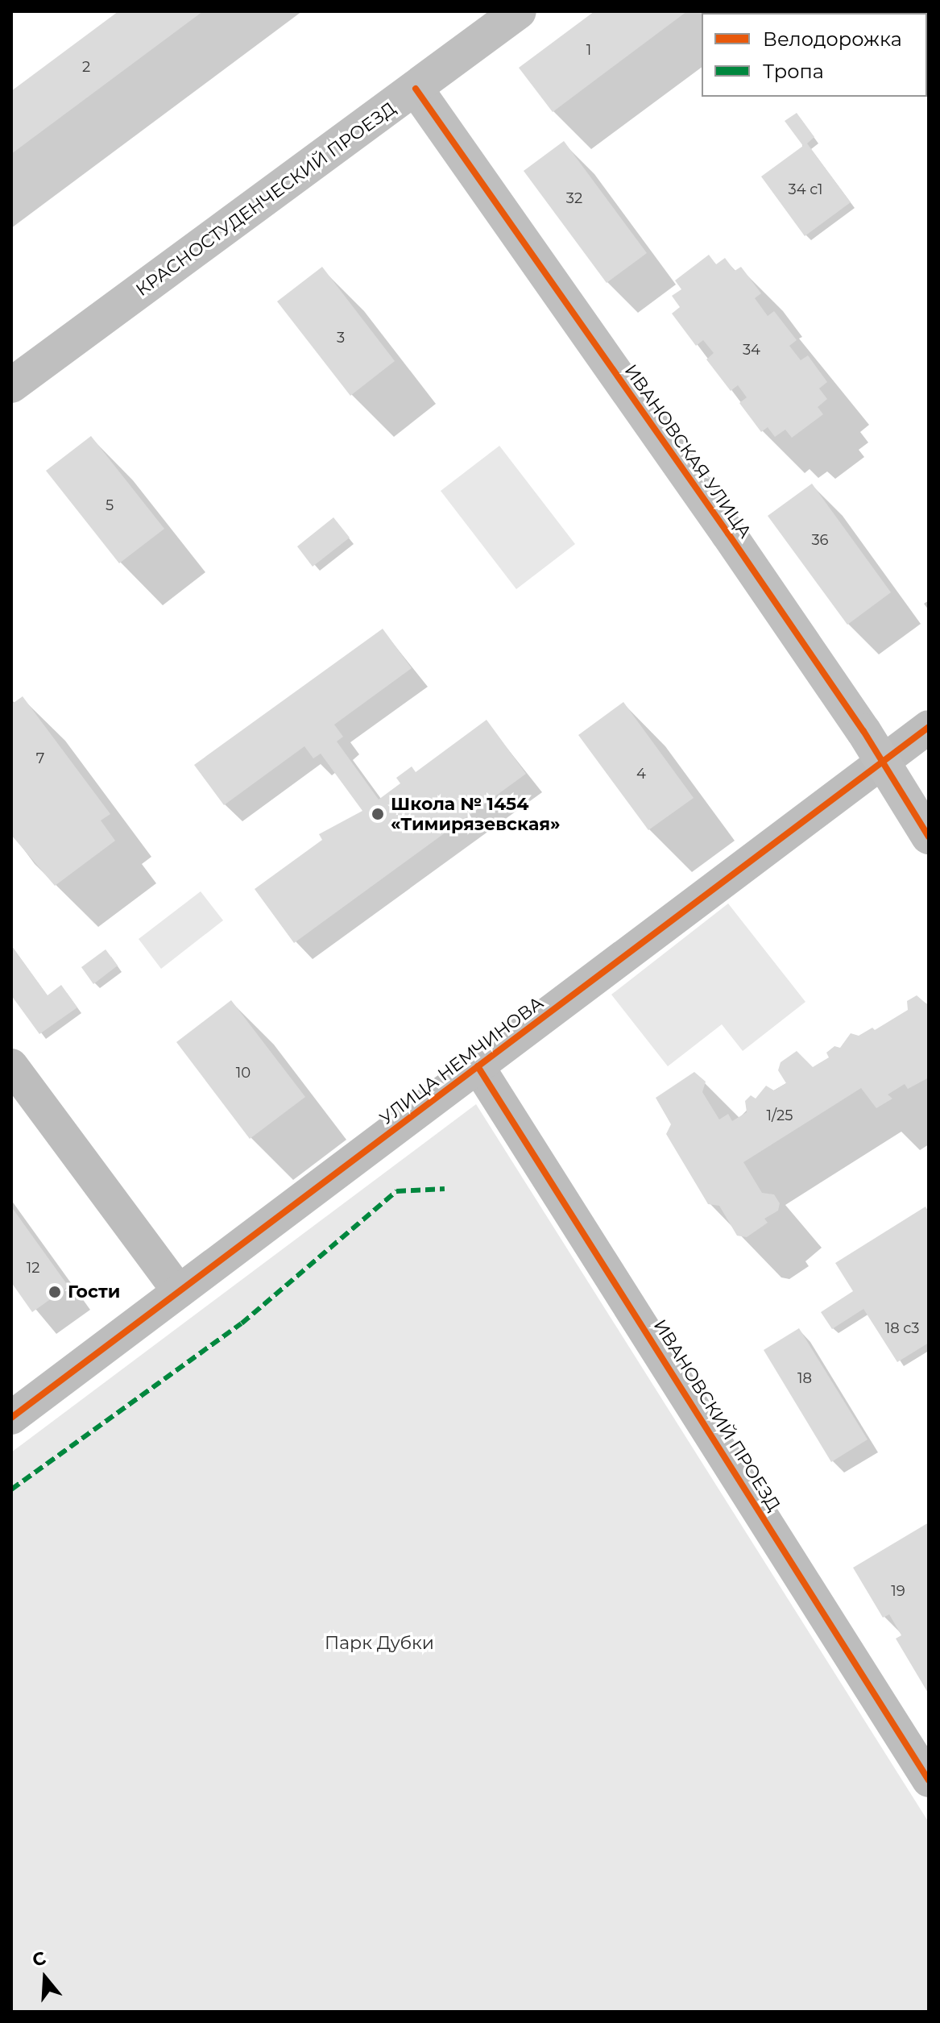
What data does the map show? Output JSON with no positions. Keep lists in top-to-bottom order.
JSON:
{
  "streets": {
    "street": [
      "КРАСНОСТУДЕНЧЕСКИЙ ПРОЕЗД",
      "ИВАНОВСКАЯ УЛИЦА",
      "УЛИЦА НЕМЧИНОВА",
      "ИВАНОВСКИЙ ПРОЕЗД"
    ]
  },
  "crossings": [
    ["КРАСНОСТУДЕНЧЕСКИЙ ПРОЕЗД", "ИВАНОВСКАЯ УЛИЦА"],
    ["ИВАНОВСКАЯ УЛИЦА", "УЛИЦА НЕМЧИНОВА"],
    ["УЛИЦА НЕМЧИНОВА", "ИВАНОВСКИЙ ПРОЕЗД"]
  ],
  "parks": ["Парк Дубки"],
  "places": ["Школа № 1454 «Тимирязевская»", "Гости"],
  "house_numbers": [
    "1",
    "2",
    "34 с1",
    "32",
    "3",
    "34",
    "5",
    "36",
    "7",
    "4",
    "10",
    "1/25",
    "12",
    "18 с3",
    "18",
    "19"
  ],
  "legend": ["Велодорожка", "Тропа"],
  "north": "top"
}
